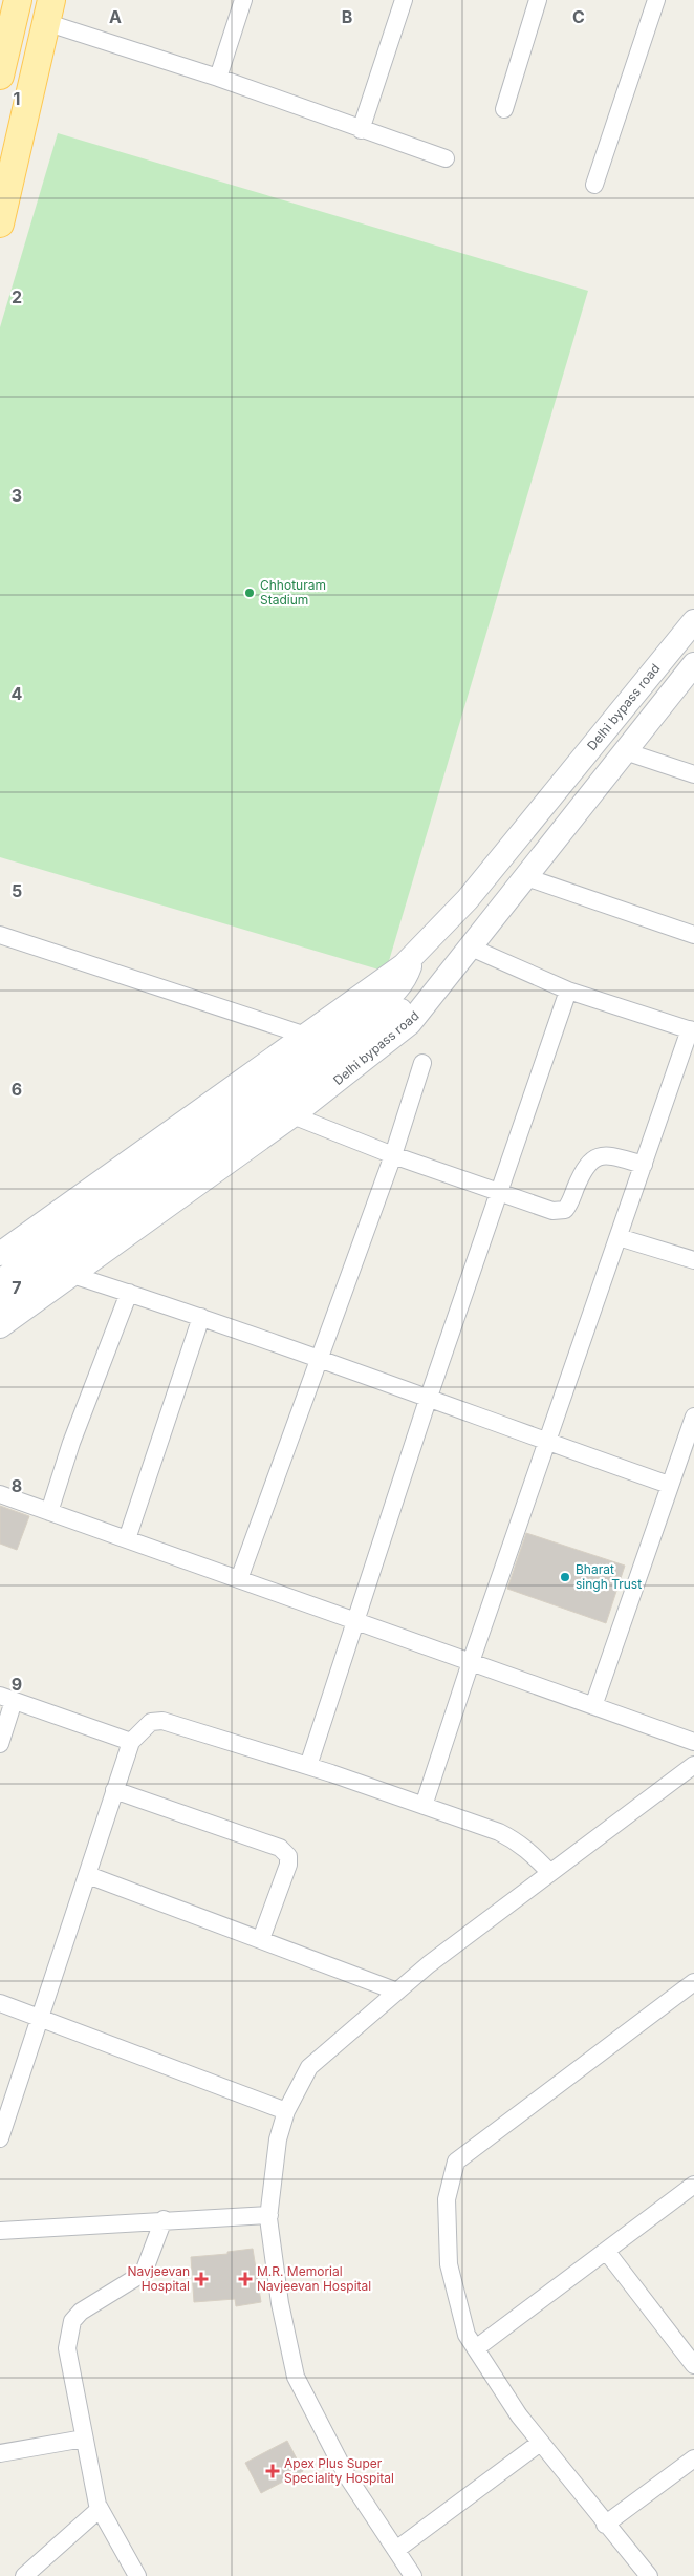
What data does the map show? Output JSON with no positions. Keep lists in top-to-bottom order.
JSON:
{
  "streets": {
    "main road": ["Delhi bypass road"]
  },
  "places": {
    "other": ["Chhoturam Stadium", "Bharat singh Trust"],
    "health": ["Navjeevan Hospital", "M.R. Memorial Navjeevan Hospital", "Apex Plus Super Speciality Hospital"]
  },
  "grid": {
    "columns": ["A", "B", "C"],
    "rows": [
      "1",
      "2",
      "3",
      "4",
      "5",
      "6",
      "7",
      "8",
      "9"
    ]
  }
}
